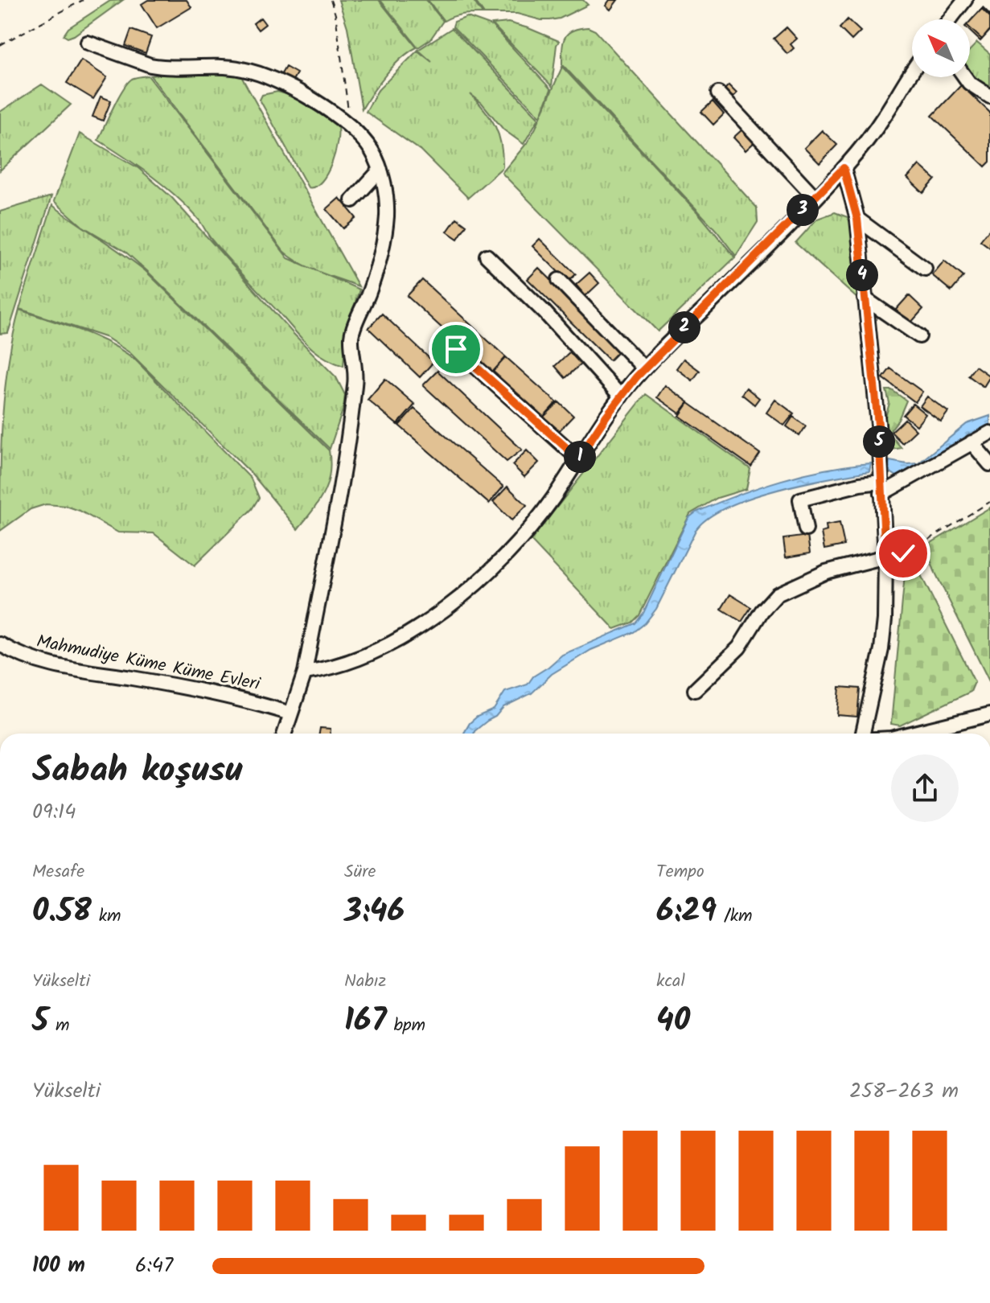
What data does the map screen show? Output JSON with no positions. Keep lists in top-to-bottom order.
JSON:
{
  "streets": {
    "street": ["Mahmudiye Küme Küme Evleri"]
  },
  "north": "top left",
  "page": {
    "pins": [
      "3",
      "4",
      "2",
      "5",
      "1"
    ],
    "heading": ["Sabah koşusu", "09:14"],
    "stats": [
      ["Mesafe", "0.58 km"],
      ["Süre", "3:46"],
      ["Tempo", "6:29 /km"],
      ["Yükselti", "5 m"],
      ["Nabız", "167 bpm"],
      ["kcal", "40"]
    ],
    "chart": ["Yükselti", "258–263 m"],
    "list": [
      {
        "name": "100 m",
        "note": "6:47"
      }
    ]
  }
}
